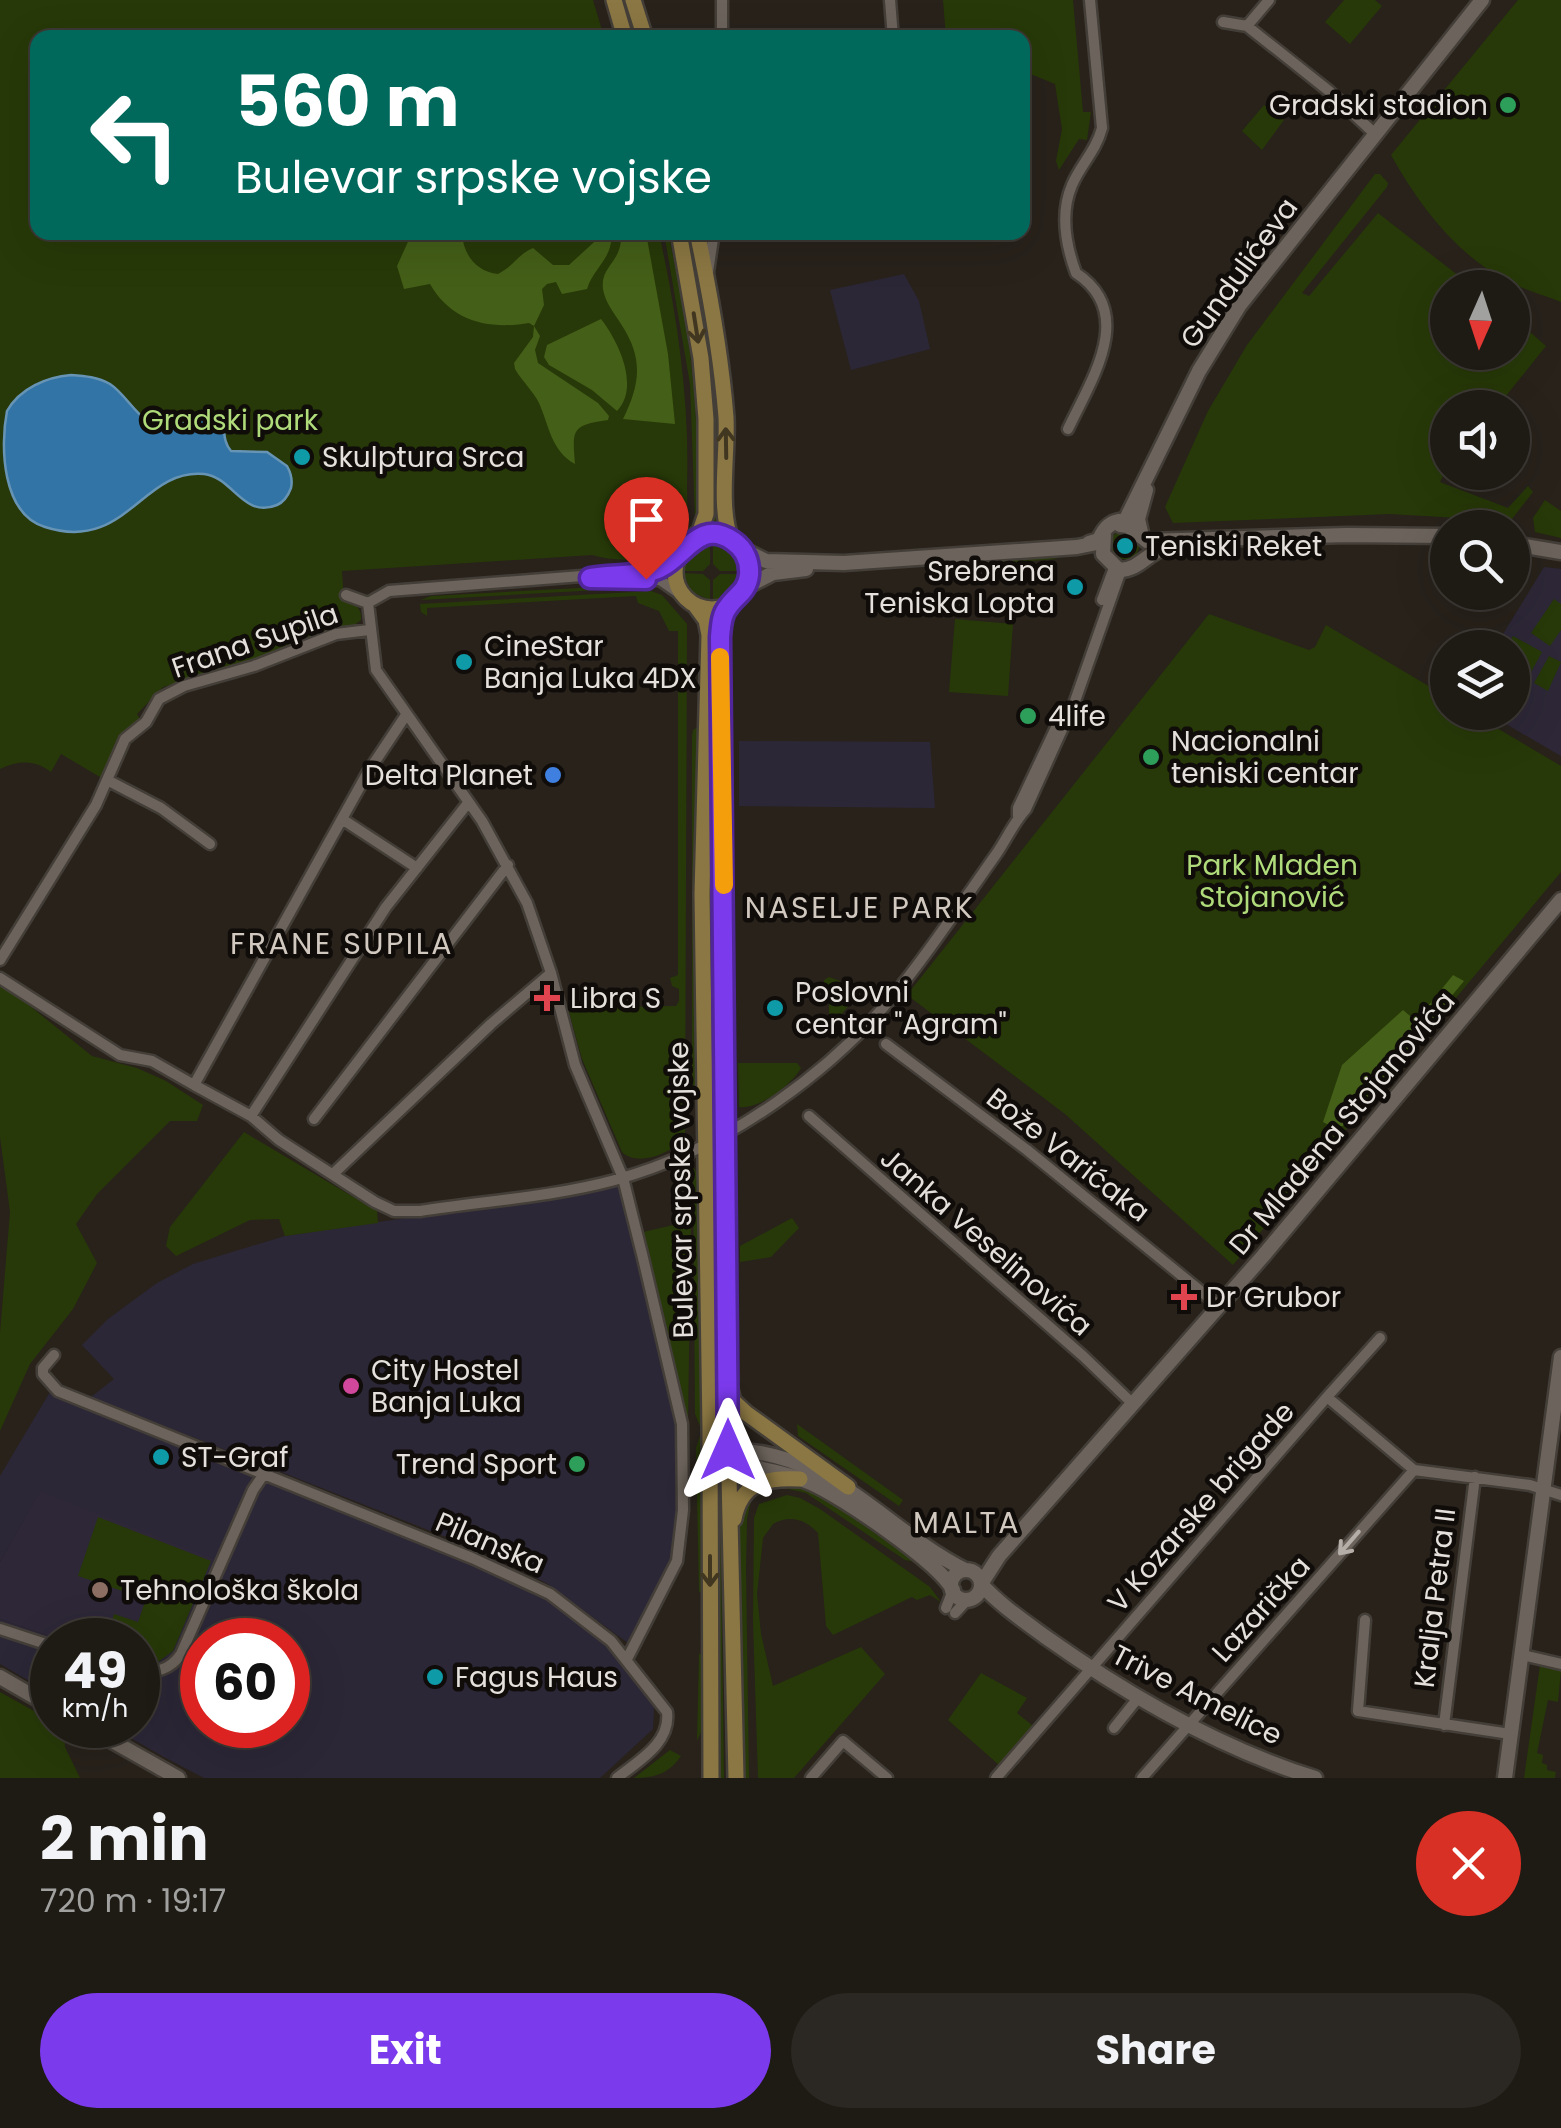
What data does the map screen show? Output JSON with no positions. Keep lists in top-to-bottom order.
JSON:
{
  "streets": {
    "main road": ["Bulevar srpske vojske"],
    "street": [
      "Gundulićeva",
      "Frana Supila",
      "Dr Mladena Stojanovića",
      "Bože Varićaka",
      "Janka Veselinovića",
      "V Kozarske brigade",
      "Pilanska",
      "Kralja Petra II",
      "Lazarička",
      "Trive Amelice"
    ]
  },
  "crossings": [
    ["Frana Supila", "Pilanska"],
    ["Dr Mladena Stojanovića", "Bože Varićaka"],
    ["Dr Mladena Stojanovića", "Janka Veselinovića"],
    ["Dr Mladena Stojanovića", "Trive Amelice"],
    ["Bulevar srpske vojske", "Trive Amelice"],
    ["V Kozarske brigade", "Kralja Petra II"],
    ["V Kozarske brigade", "Lazarička"],
    ["V Kozarske brigade", "Trive Amelice"],
    ["Kralja Petra II", "Lazarička"],
    ["Lazarička", "Trive Amelice"]
  ],
  "one_way": ["Lazarička"],
  "districts": ["NASELJE PARK", "FRANE SUPILA", "MALTA"],
  "parks": ["Gradski park", "Park Mladen Stojanović"],
  "places": {
    "other": [
      "Gradski stadion",
      "Skulptura Srca",
      "Teniski Reket",
      "Srebrena Teniska Lopta",
      "CineStar Banja Luka 4DX",
      "4life",
      "Nacionalni teniski centar",
      "Delta Planet",
      "Poslovni centar \"Agram\"",
      "City Hostel Banja Luka",
      "ST-Graf",
      "Trend Sport",
      "Tehnološka škola",
      "Fagus Haus"
    ],
    "health": ["Libra S", "Dr Grubor"]
  },
  "north": "bottom",
  "page": {
    "turn": ["560 m", "Bulevar srpske vojske"],
    "speed": "49 km/h",
    "limit": "60",
    "heading": ["2 min", "720 m · 19:17"],
    "buttons": ["Exit", "Share"]
  }
}
